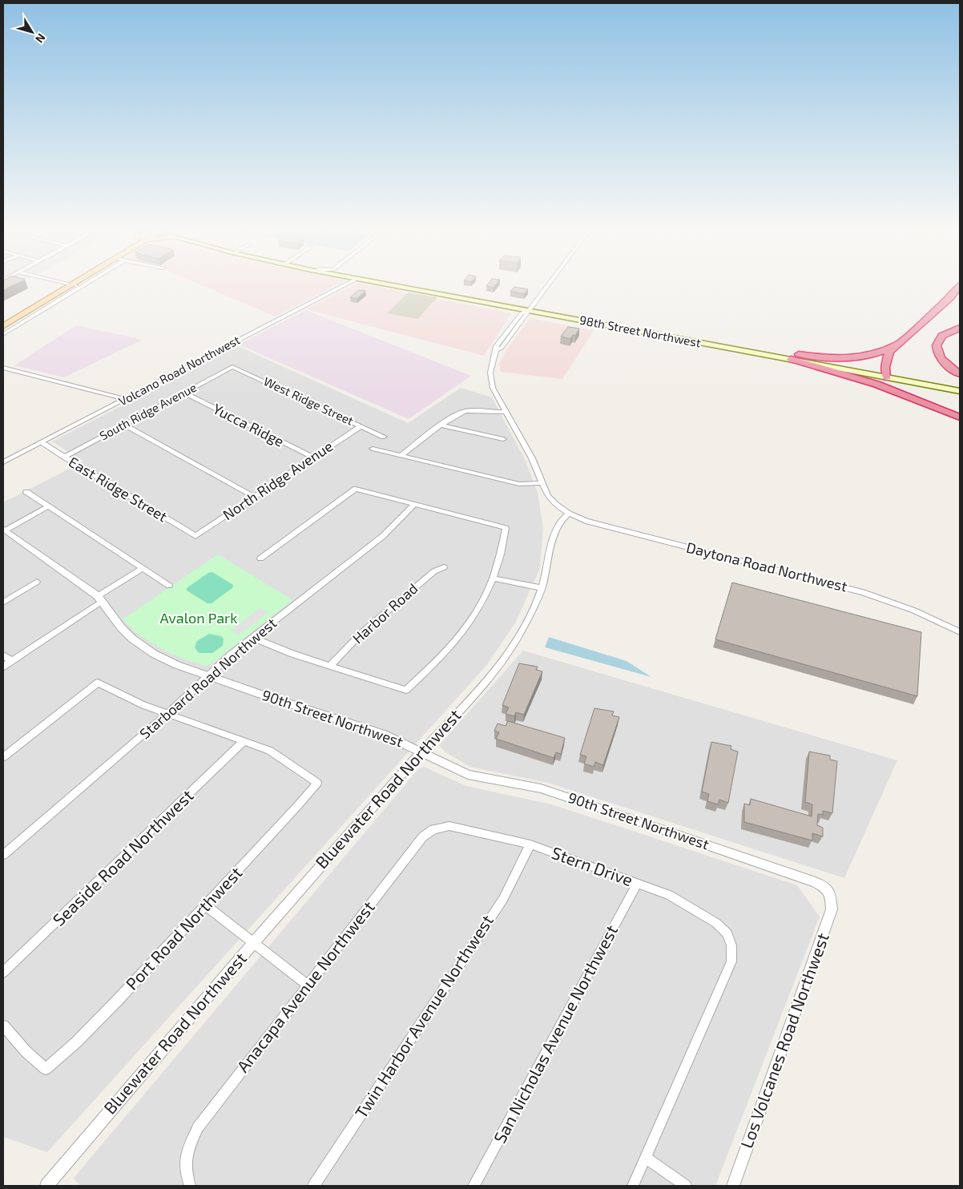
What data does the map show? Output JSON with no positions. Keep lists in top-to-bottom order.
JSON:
{
  "streets": {
    "main road": ["98th Street Northwest"],
    "street": [
      "Volcano Road Northwest",
      "West Ridge Street",
      "South Ridge Avenue",
      "Yucca Ridge",
      "North Ridge Avenue",
      "East Ridge Street",
      "Daytona Road Northwest",
      "Harbor Road",
      "Starboard Road Northwest",
      "90th Street Northwest",
      "Bluewater Road Northwest",
      "Seaside Road Northwest",
      "Stern Drive",
      "Port Road Northwest",
      "Anacapa Avenue Northwest",
      "Twin Harbor Avenue Northwest",
      "San Nicholas Avenue Northwest",
      "Los Volcanes Road Northwest"
    ]
  },
  "crossings": [
    ["Volcano Road Northwest", "East Ridge Street"],
    ["West Ridge Street", "South Ridge Avenue"],
    ["West Ridge Street", "North Ridge Avenue"],
    ["South Ridge Avenue", "Yucca Ridge"],
    ["South Ridge Avenue", "East Ridge Street"],
    ["Yucca Ridge", "North Ridge Avenue"],
    ["North Ridge Avenue", "East Ridge Street"],
    ["Daytona Road Northwest", "Bluewater Road Northwest"],
    ["Starboard Road Northwest", "90th Street Northwest"],
    ["90th Street Northwest", "Bluewater Road Northwest"],
    ["90th Street Northwest", "Los Volcanes Road Northwest"],
    ["Stern Drive", "Anacapa Avenue Northwest"],
    ["Stern Drive", "Twin Harbor Avenue Northwest"],
    ["Stern Drive", "San Nicholas Avenue Northwest"]
  ],
  "parks": ["Avalon Park"],
  "north": "bottom right"
}
